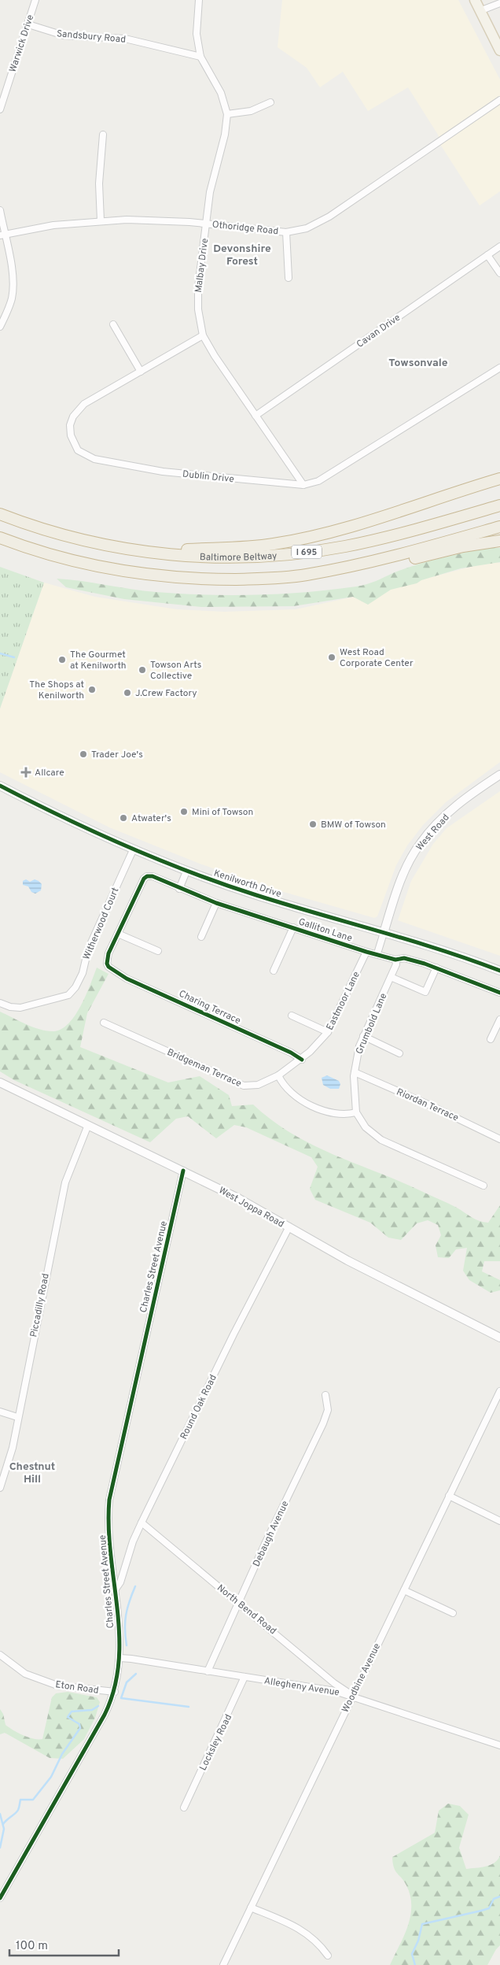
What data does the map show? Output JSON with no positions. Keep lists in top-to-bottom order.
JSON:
{
  "streets": {
    "highway": ["I 695", "Baltimore Beltway"],
    "street": [
      "Sandsbury Road",
      "Warwick Drive",
      "Othoridge Road",
      "Malbay Drive",
      "Cavan Drive",
      "Dublin Drive",
      "West Road",
      "Kenilworth Drive",
      "Witherwood Court",
      "Galliton Lane",
      "Eastmoor Lane",
      "Charing Terrace",
      "Grumbold Lane",
      "Bridgeman Terrace",
      "Riordan Terrace",
      "West Joppa Road",
      "Charles Street Avenue",
      "Piccadilly Road",
      "Round Oak Road",
      "Debaugh Avenue",
      "North Bend Road",
      "Woodbine Avenue",
      "Allegheny Avenue",
      "Eton Road",
      "Locksley Road"
    ]
  },
  "crossings": [
    ["Sandsbury Road", "Warwick Drive"],
    ["Sandsbury Road", "Malbay Drive"],
    ["Othoridge Road", "Malbay Drive"],
    ["Malbay Drive", "Cavan Drive"],
    ["Malbay Drive", "Dublin Drive"],
    ["West Road", "Kenilworth Drive"],
    ["Kenilworth Drive", "Witherwood Court"],
    ["Galliton Lane", "Eastmoor Lane"],
    ["Galliton Lane", "Charing Terrace"],
    ["Galliton Lane", "Grumbold Lane"],
    ["Eastmoor Lane", "Charing Terrace"],
    ["Eastmoor Lane", "Bridgeman Terrace"],
    ["Grumbold Lane", "Riordan Terrace"],
    ["West Joppa Road", "Charles Street Avenue"],
    ["West Joppa Road", "Piccadilly Road"],
    ["West Joppa Road", "Round Oak Road"],
    ["Charles Street Avenue", "Round Oak Road"],
    ["Charles Street Avenue", "Allegheny Avenue"],
    ["Charles Street Avenue", "Eton Road"],
    ["Round Oak Road", "North Bend Road"],
    ["Debaugh Avenue", "North Bend Road"],
    ["Debaugh Avenue", "Allegheny Avenue"],
    ["North Bend Road", "Woodbine Avenue"],
    ["North Bend Road", "Allegheny Avenue"],
    ["Woodbine Avenue", "Allegheny Avenue"],
    ["Allegheny Avenue", "Locksley Road"]
  ],
  "districts": ["Devonshire Forest", "Towsonvale", "Chestnut Hill"],
  "places": {
    "other": [
      "West Road Corporate Center",
      "The Gourmet at Kenilworth",
      "Towson Arts Collective",
      "The Shops at Kenilworth",
      "J.Crew Factory",
      "Trader Joe's",
      "Mini of Towson",
      "Atwater's",
      "BMW of Towson"
    ],
    "health": ["Allcare"]
  },
  "scale_bar": "100 m"
}
